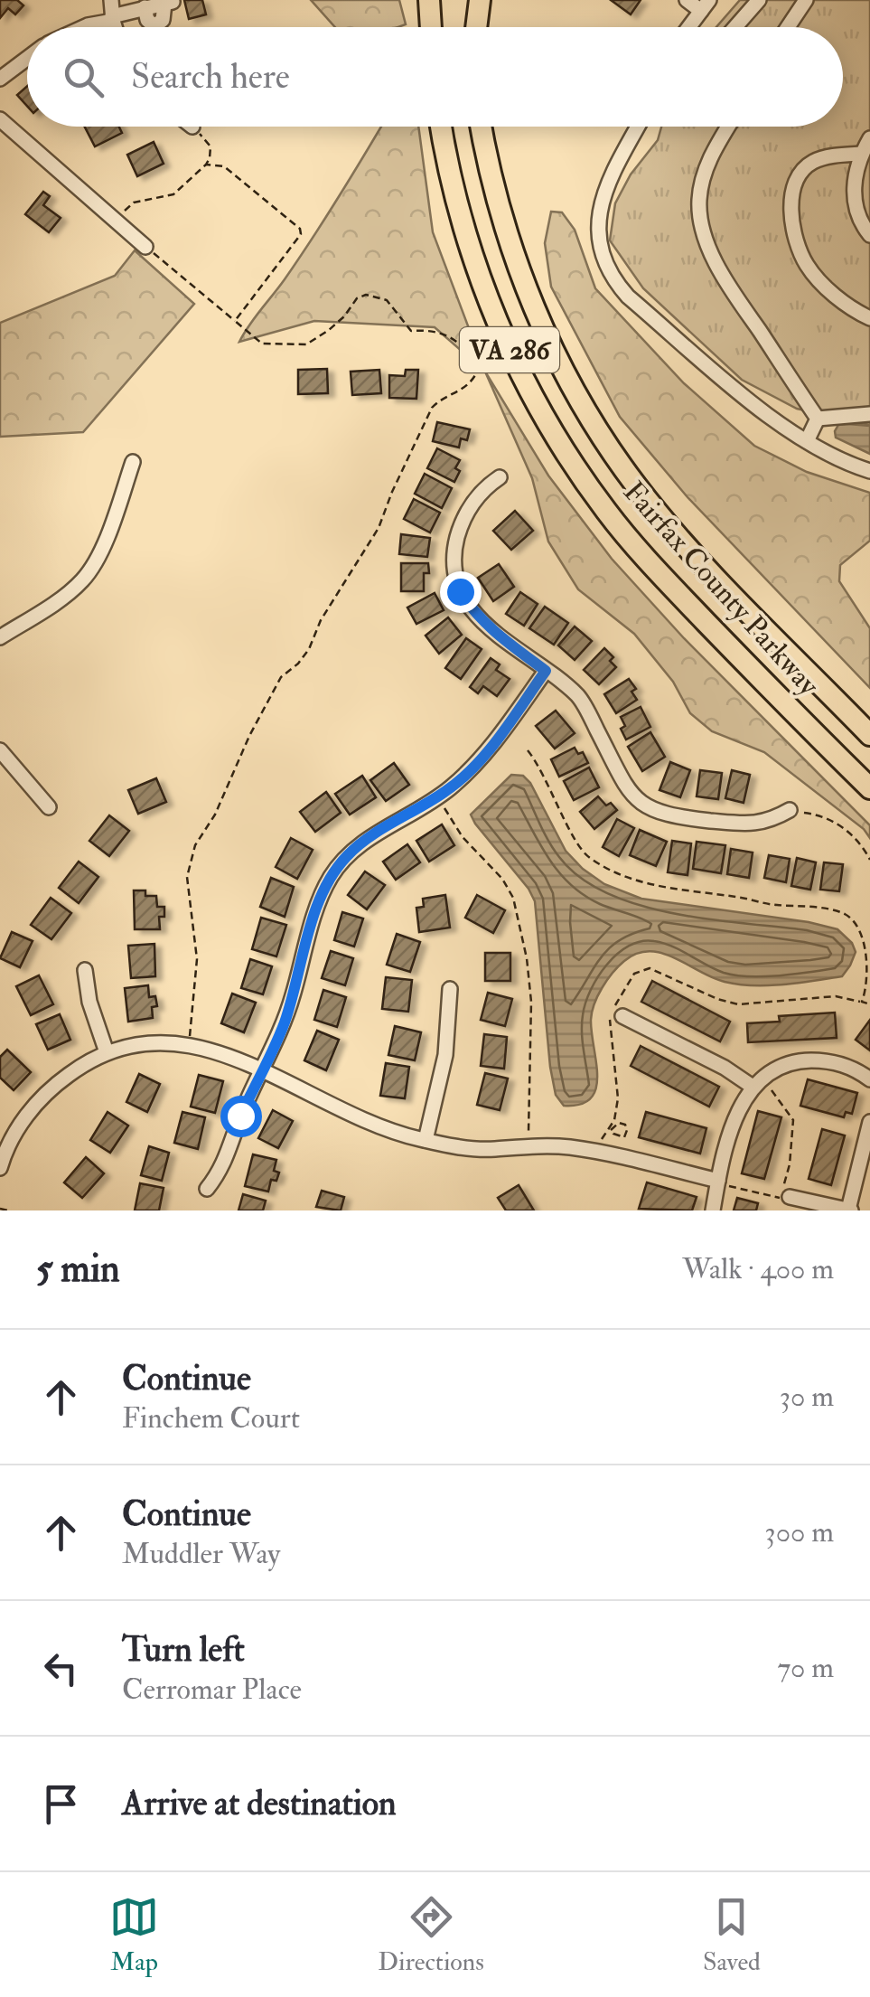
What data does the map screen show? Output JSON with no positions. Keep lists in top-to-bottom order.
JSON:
{
  "streets": {
    "highway": ["VA 286", "Fairfax County Parkway"]
  },
  "page": {
    "search": "Search here",
    "heading": ["5 min", "Walk · 400 m"],
    "list": [
      ["Continue", "Finchem Court", "30 m"],
      ["Continue", "Muddler Way", "300 m"],
      ["Turn left", "Cerromar Place", "70 m"],
      "Arrive at destination"
    ],
    "nav": ["Map", "Directions", "Saved"]
  }
}
